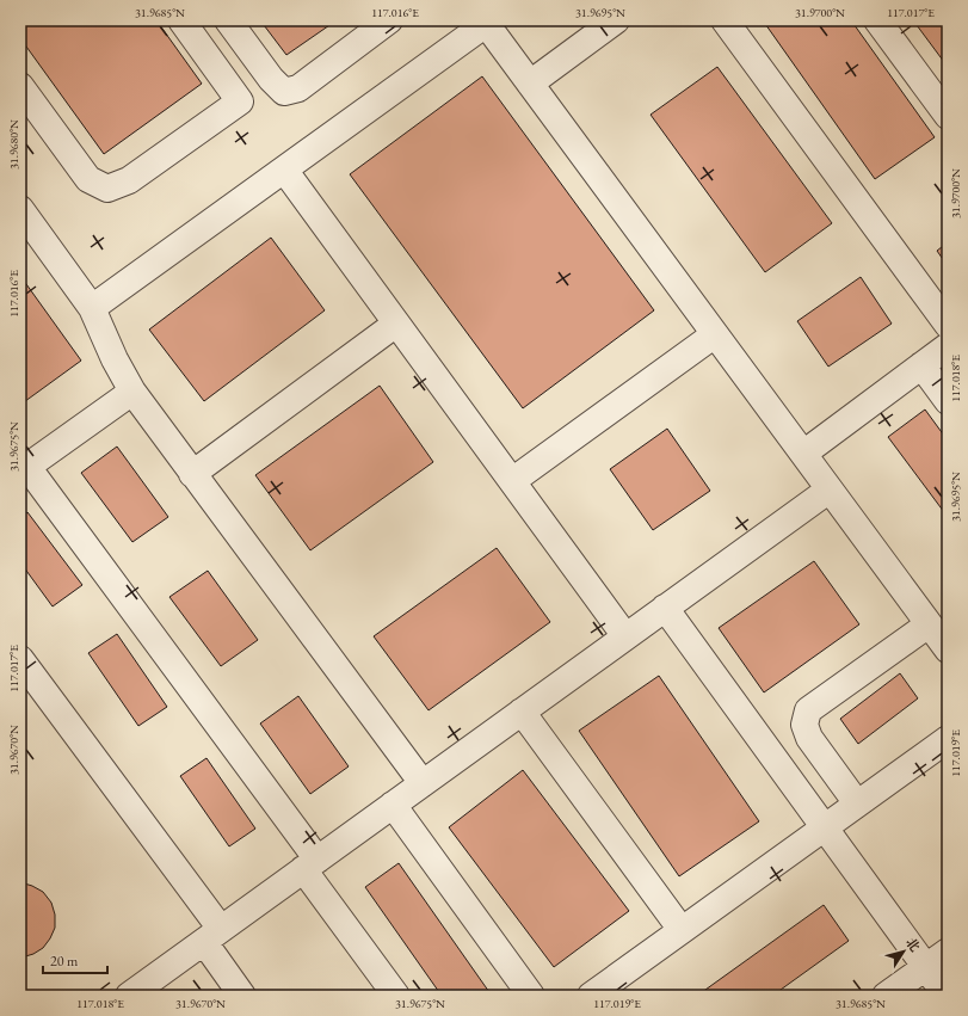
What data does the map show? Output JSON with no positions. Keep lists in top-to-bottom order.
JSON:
{
  "scale_bar": "20 m",
  "north": "top right",
  "coordinates": [
    "31.9685°N",
    "117.016°E",
    "31.9695°N",
    "31.9700°N",
    "117.017°E",
    "31.9680°N",
    "117.018°E",
    "31.9675°N",
    "31.9670°N",
    "117.019°E"
  ]
}
